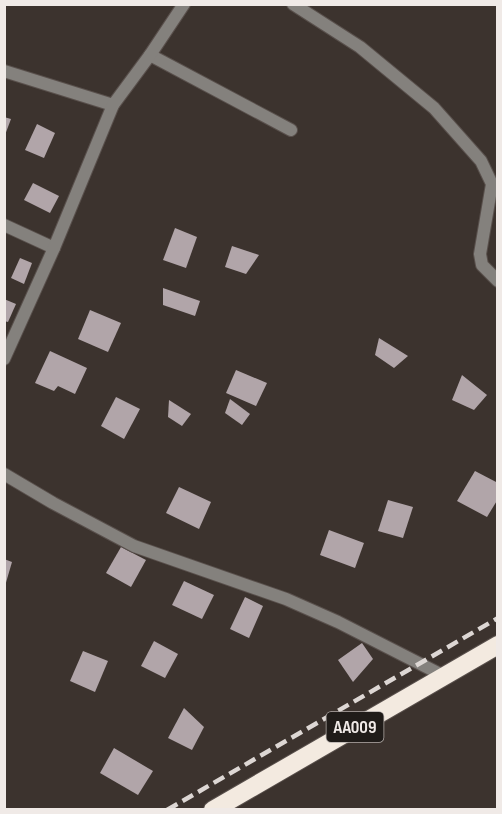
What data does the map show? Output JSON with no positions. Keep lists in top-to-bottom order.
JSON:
{
  "streets": {
    "highway": ["AA009"]
  }
}
